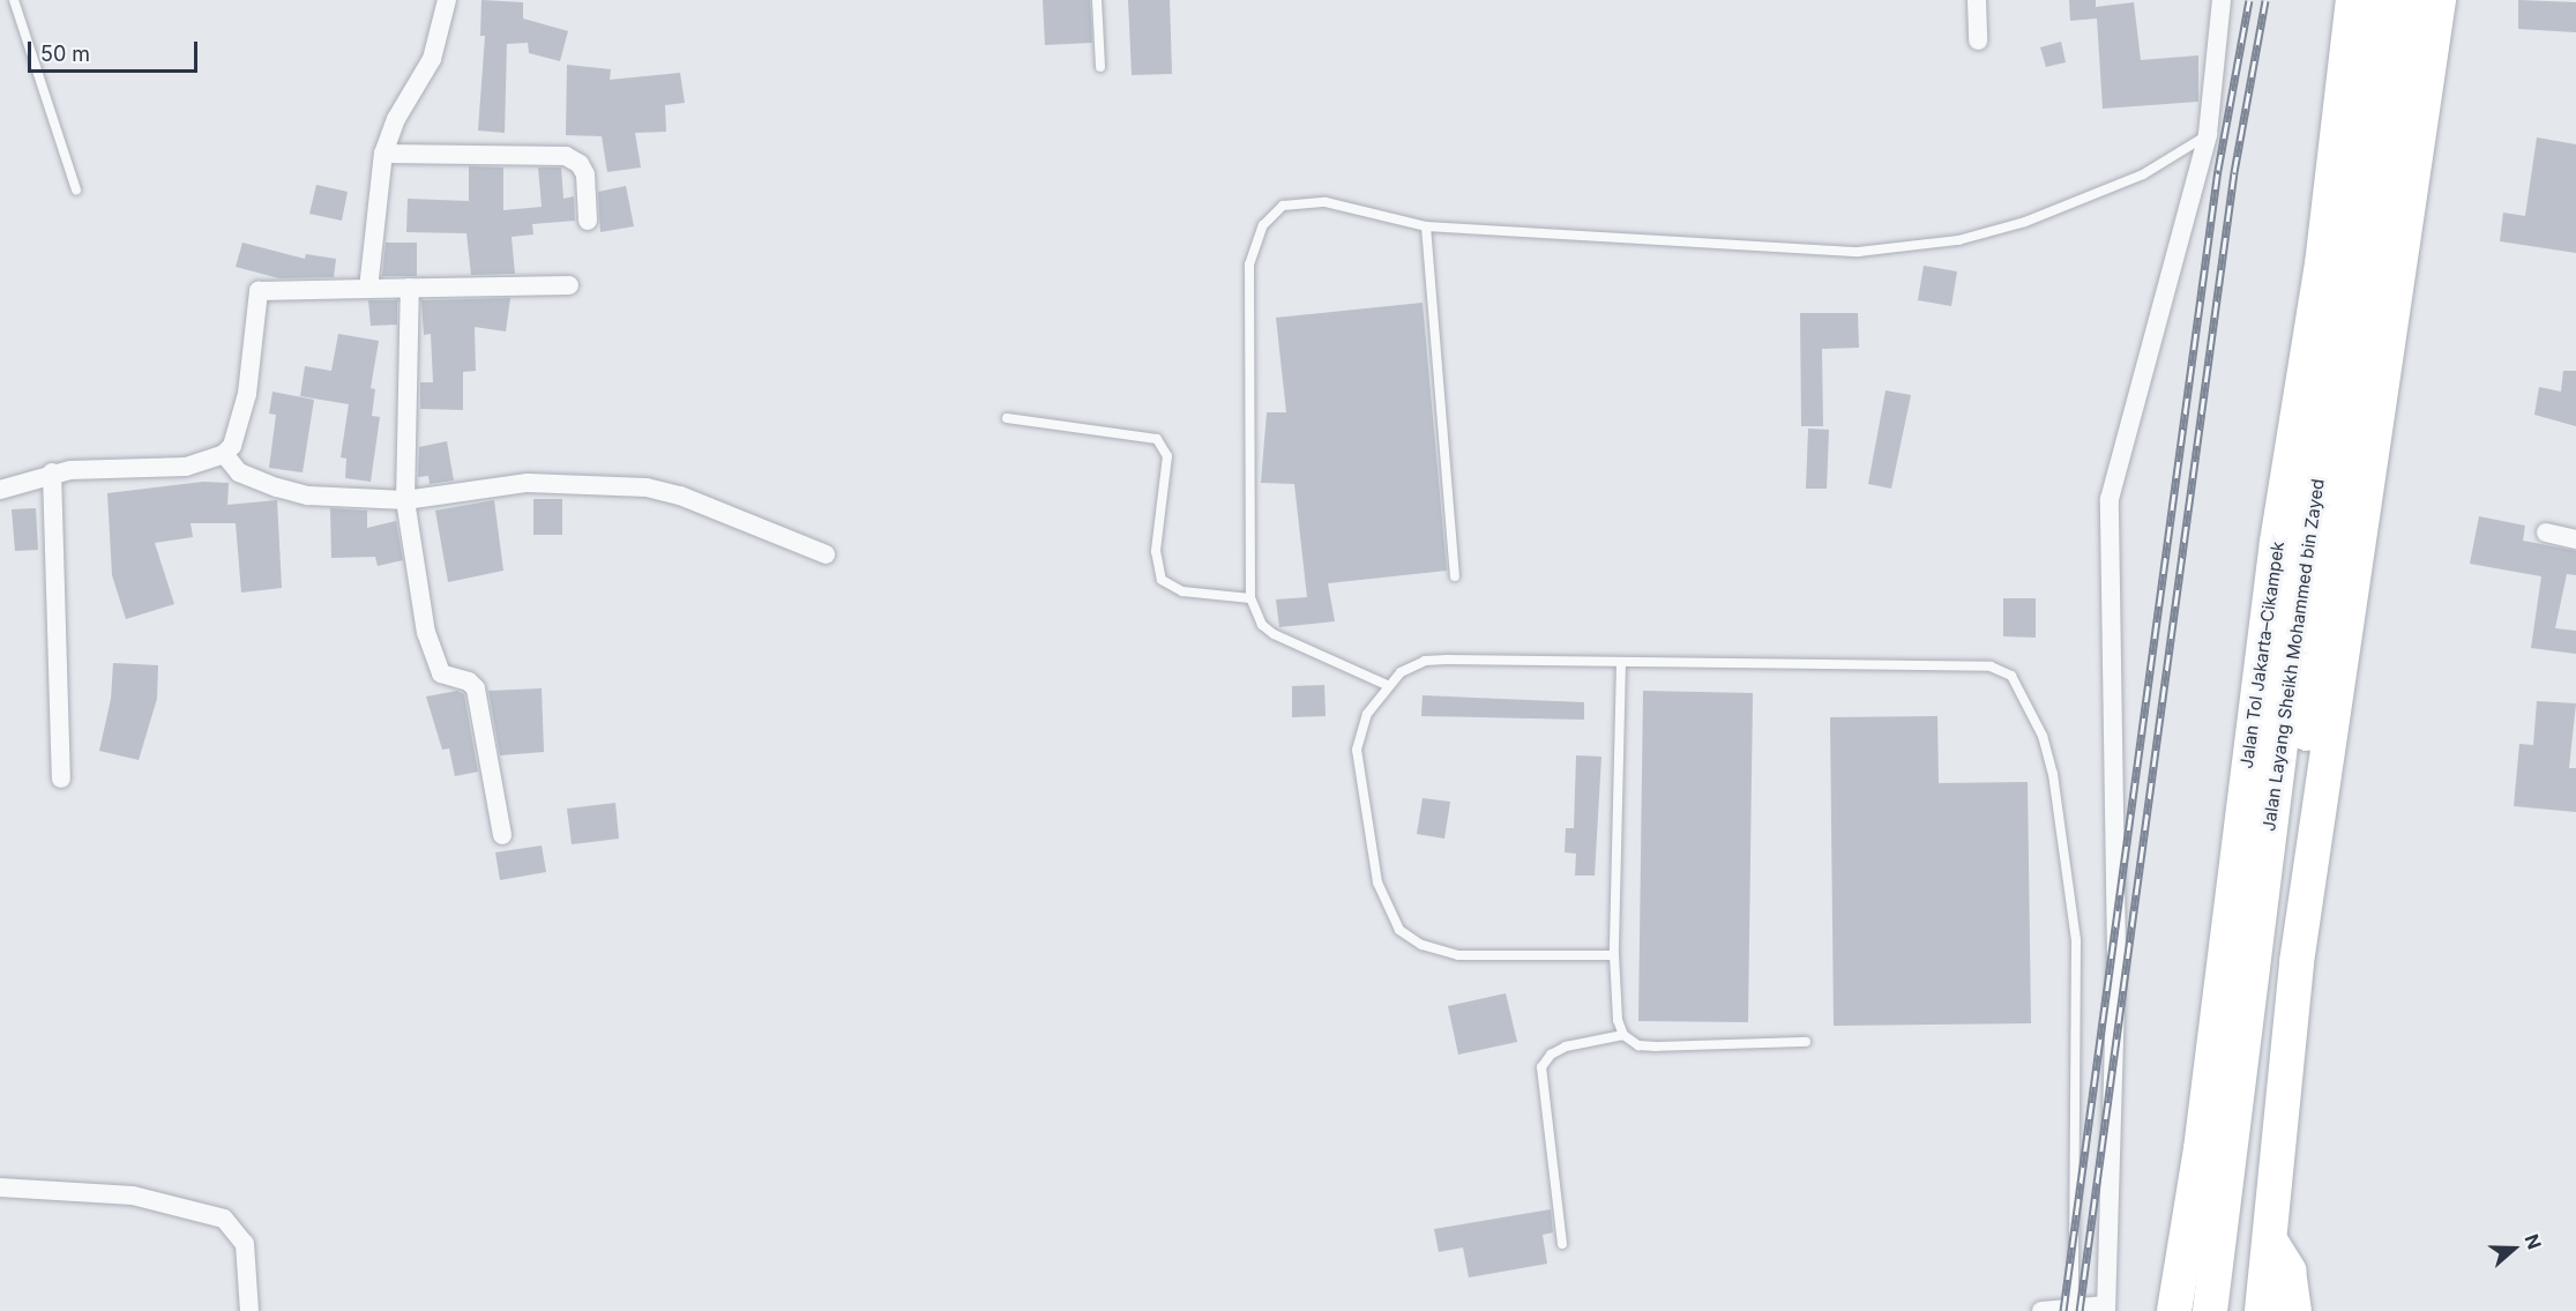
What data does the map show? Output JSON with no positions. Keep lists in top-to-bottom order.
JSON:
{
  "streets": {
    "highway": ["Jalan Tol Jakarta–Cikampek", "Jalan Layang Sheikh Mohammed bin Zayed"]
  },
  "scale_bar": "50 m",
  "north": "right"
}
